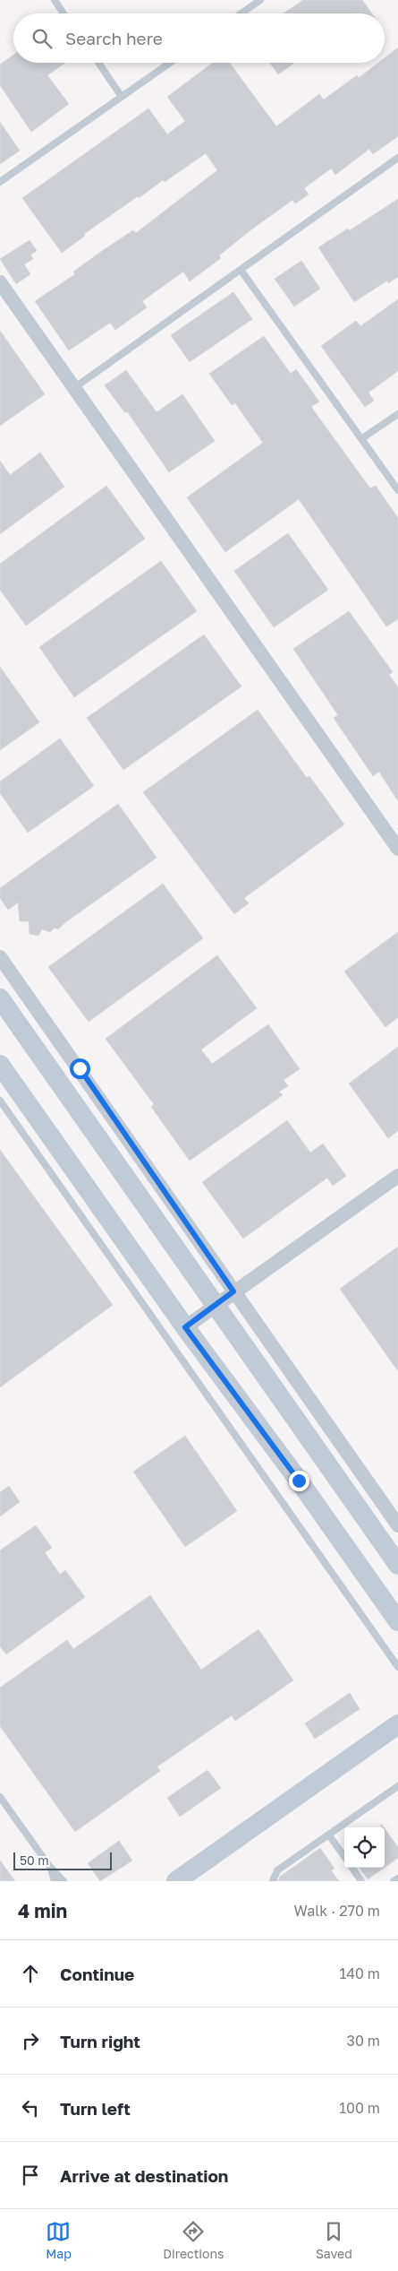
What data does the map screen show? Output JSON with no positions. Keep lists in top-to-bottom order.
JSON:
{
  "scale_bar": "50 m",
  "page": {
    "search": "Search here",
    "scale": "50 m",
    "heading": ["4 min", "Walk · 270 m"],
    "list": [
      ["Continue", "140 m"],
      ["Turn right", "30 m"],
      ["Turn left", "100 m"],
      "Arrive at destination"
    ],
    "nav": ["Map", "Directions", "Saved"]
  }
}
